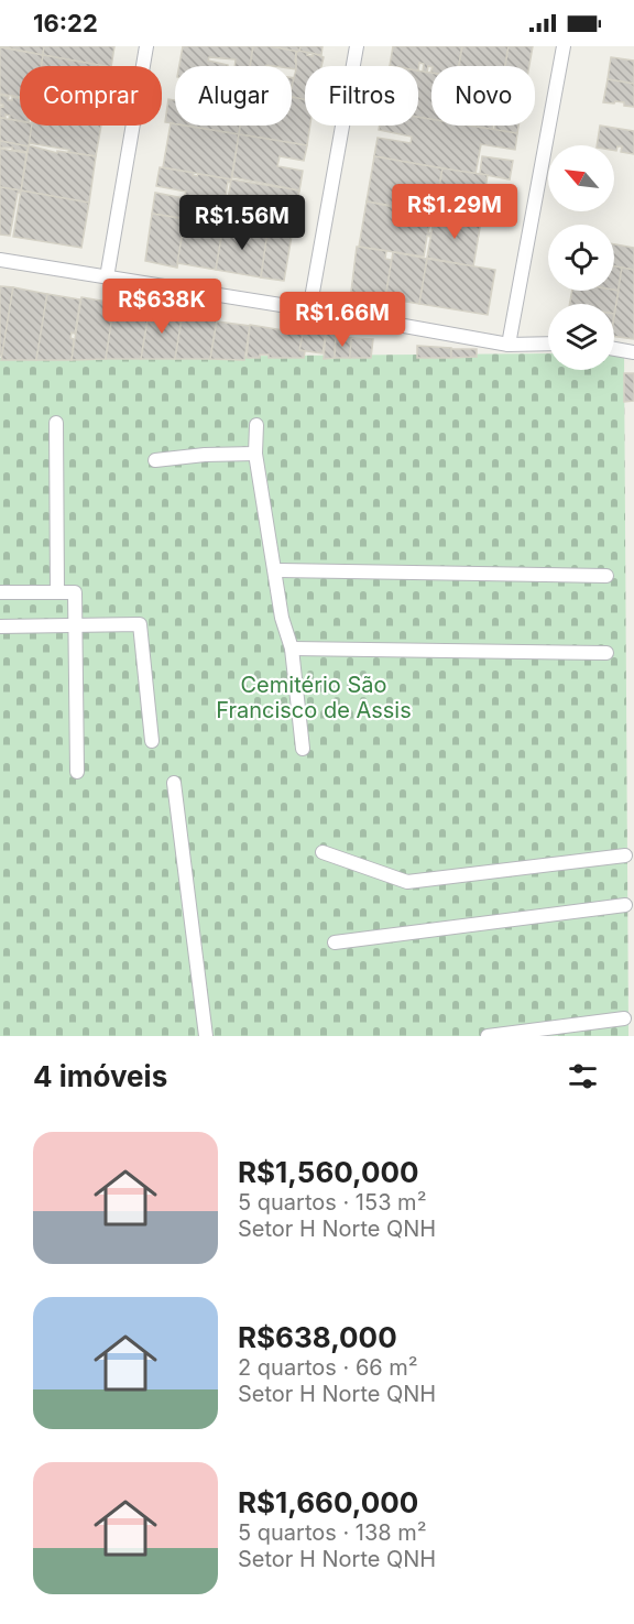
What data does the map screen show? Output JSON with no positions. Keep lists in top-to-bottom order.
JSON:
{
  "parks": ["Cemitério São Francisco de Assis"],
  "north": "top left",
  "page": {
    "status": "16:22",
    "chip": [
      "Comprar",
      "Alugar",
      "Filtros",
      "Novo"
    ],
    "price": [
      "R$1.29M",
      "R$1.56M",
      "R$638K",
      "R$1.66M"
    ],
    "heading": "4 imóveis",
    "list": [
      {
        "name": "R$1,560,000",
        "note": "5 quartos · 153 m² · Setor H Norte QNH"
      },
      {
        "name": "R$638,000",
        "note": "2 quartos · 66 m² · Setor H Norte QNH"
      },
      {
        "name": "R$1,660,000",
        "note": "5 quartos · 138 m² · Setor H Norte QNH"
      }
    ]
  }
}
